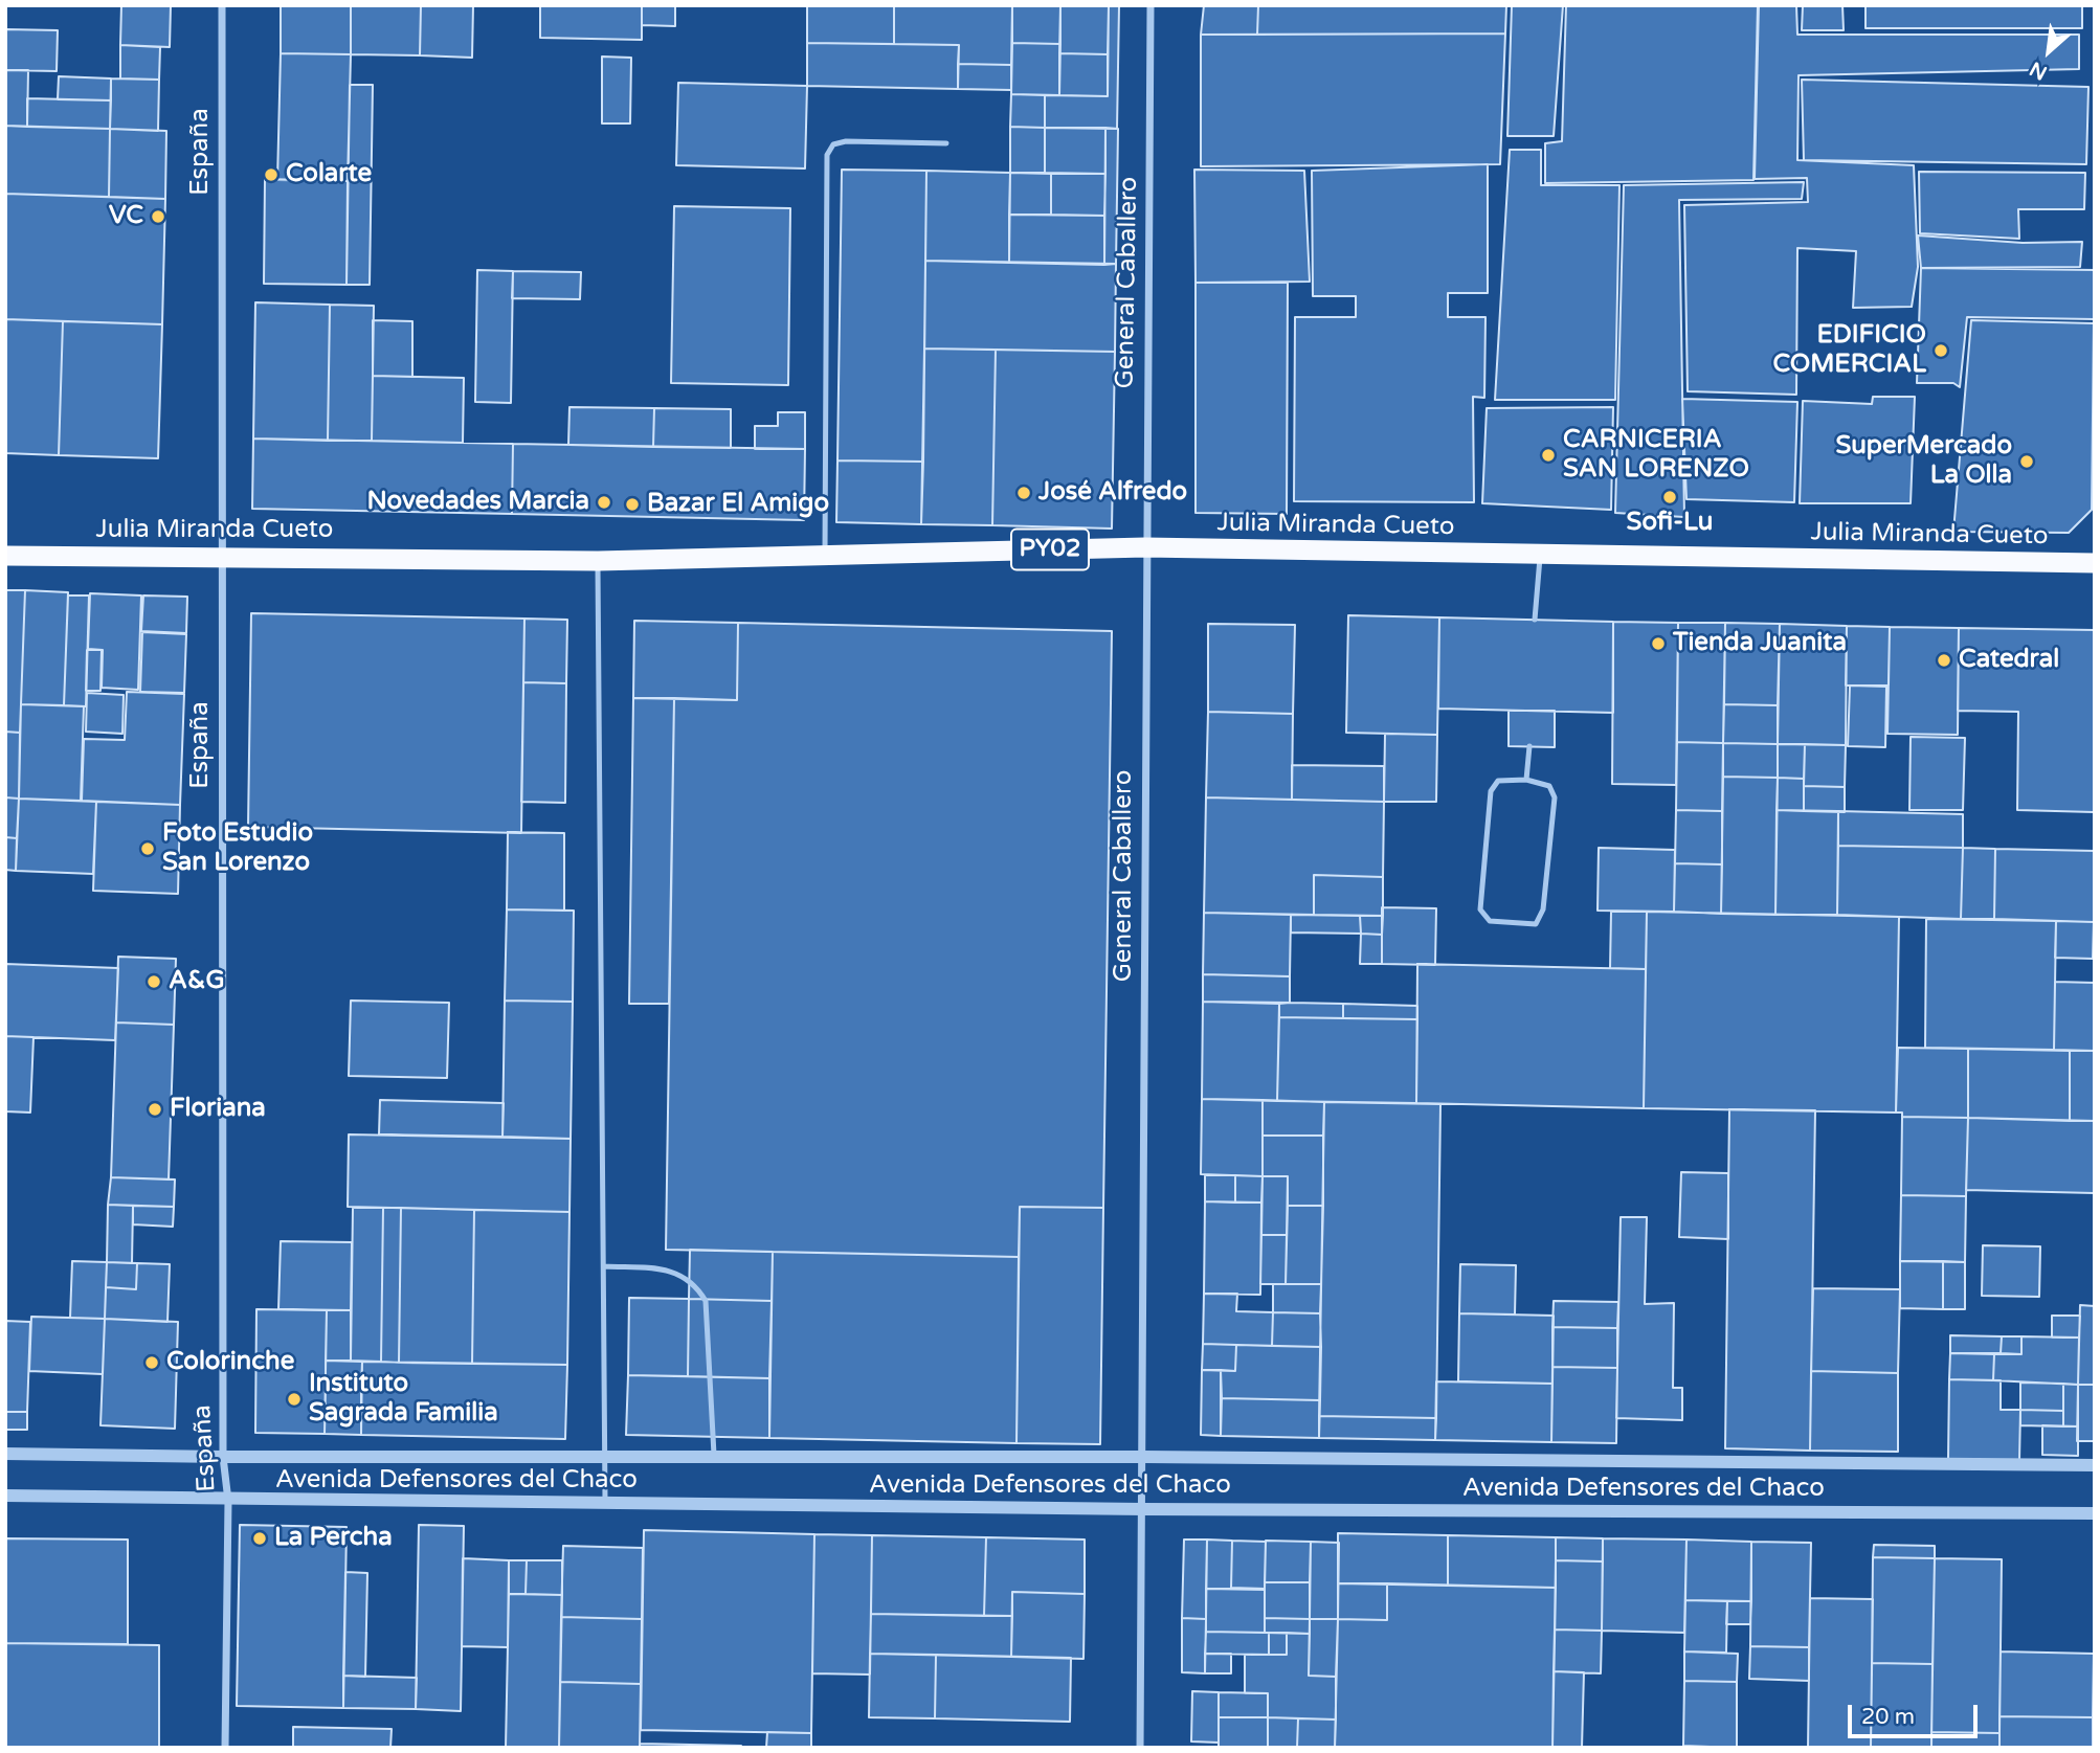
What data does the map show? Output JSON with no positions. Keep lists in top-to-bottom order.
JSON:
{
  "streets": {
    "highway": ["Julia Miranda Cueto", "PY02"],
    "street": ["España", "General Caballero", "Avenida Defensores del Chaco"]
  },
  "crossings": [
    ["España", "Julia Miranda Cueto"],
    ["España", "Avenida Defensores del Chaco"],
    ["General Caballero", "Julia Miranda Cueto"],
    ["General Caballero", "Avenida Defensores del Chaco"]
  ],
  "places": [
    "Colarte",
    "VC",
    "EDIFICIO COMERCIAL",
    "CARNICERIA SAN LORENZO",
    "SuperMercado La Olla",
    "José Alfredo",
    "Sofi-Lu",
    "Novedades Marcia",
    "Bazar El Amigo",
    "Tienda Juanita",
    "Catedral",
    "Foto Estudio San Lorenzo",
    "A&G",
    "Floriana",
    "Colorinche",
    "Instituto Sagrada Familia",
    "La Percha"
  ],
  "scale_bar": "20 m",
  "north": "bottom left"
}
